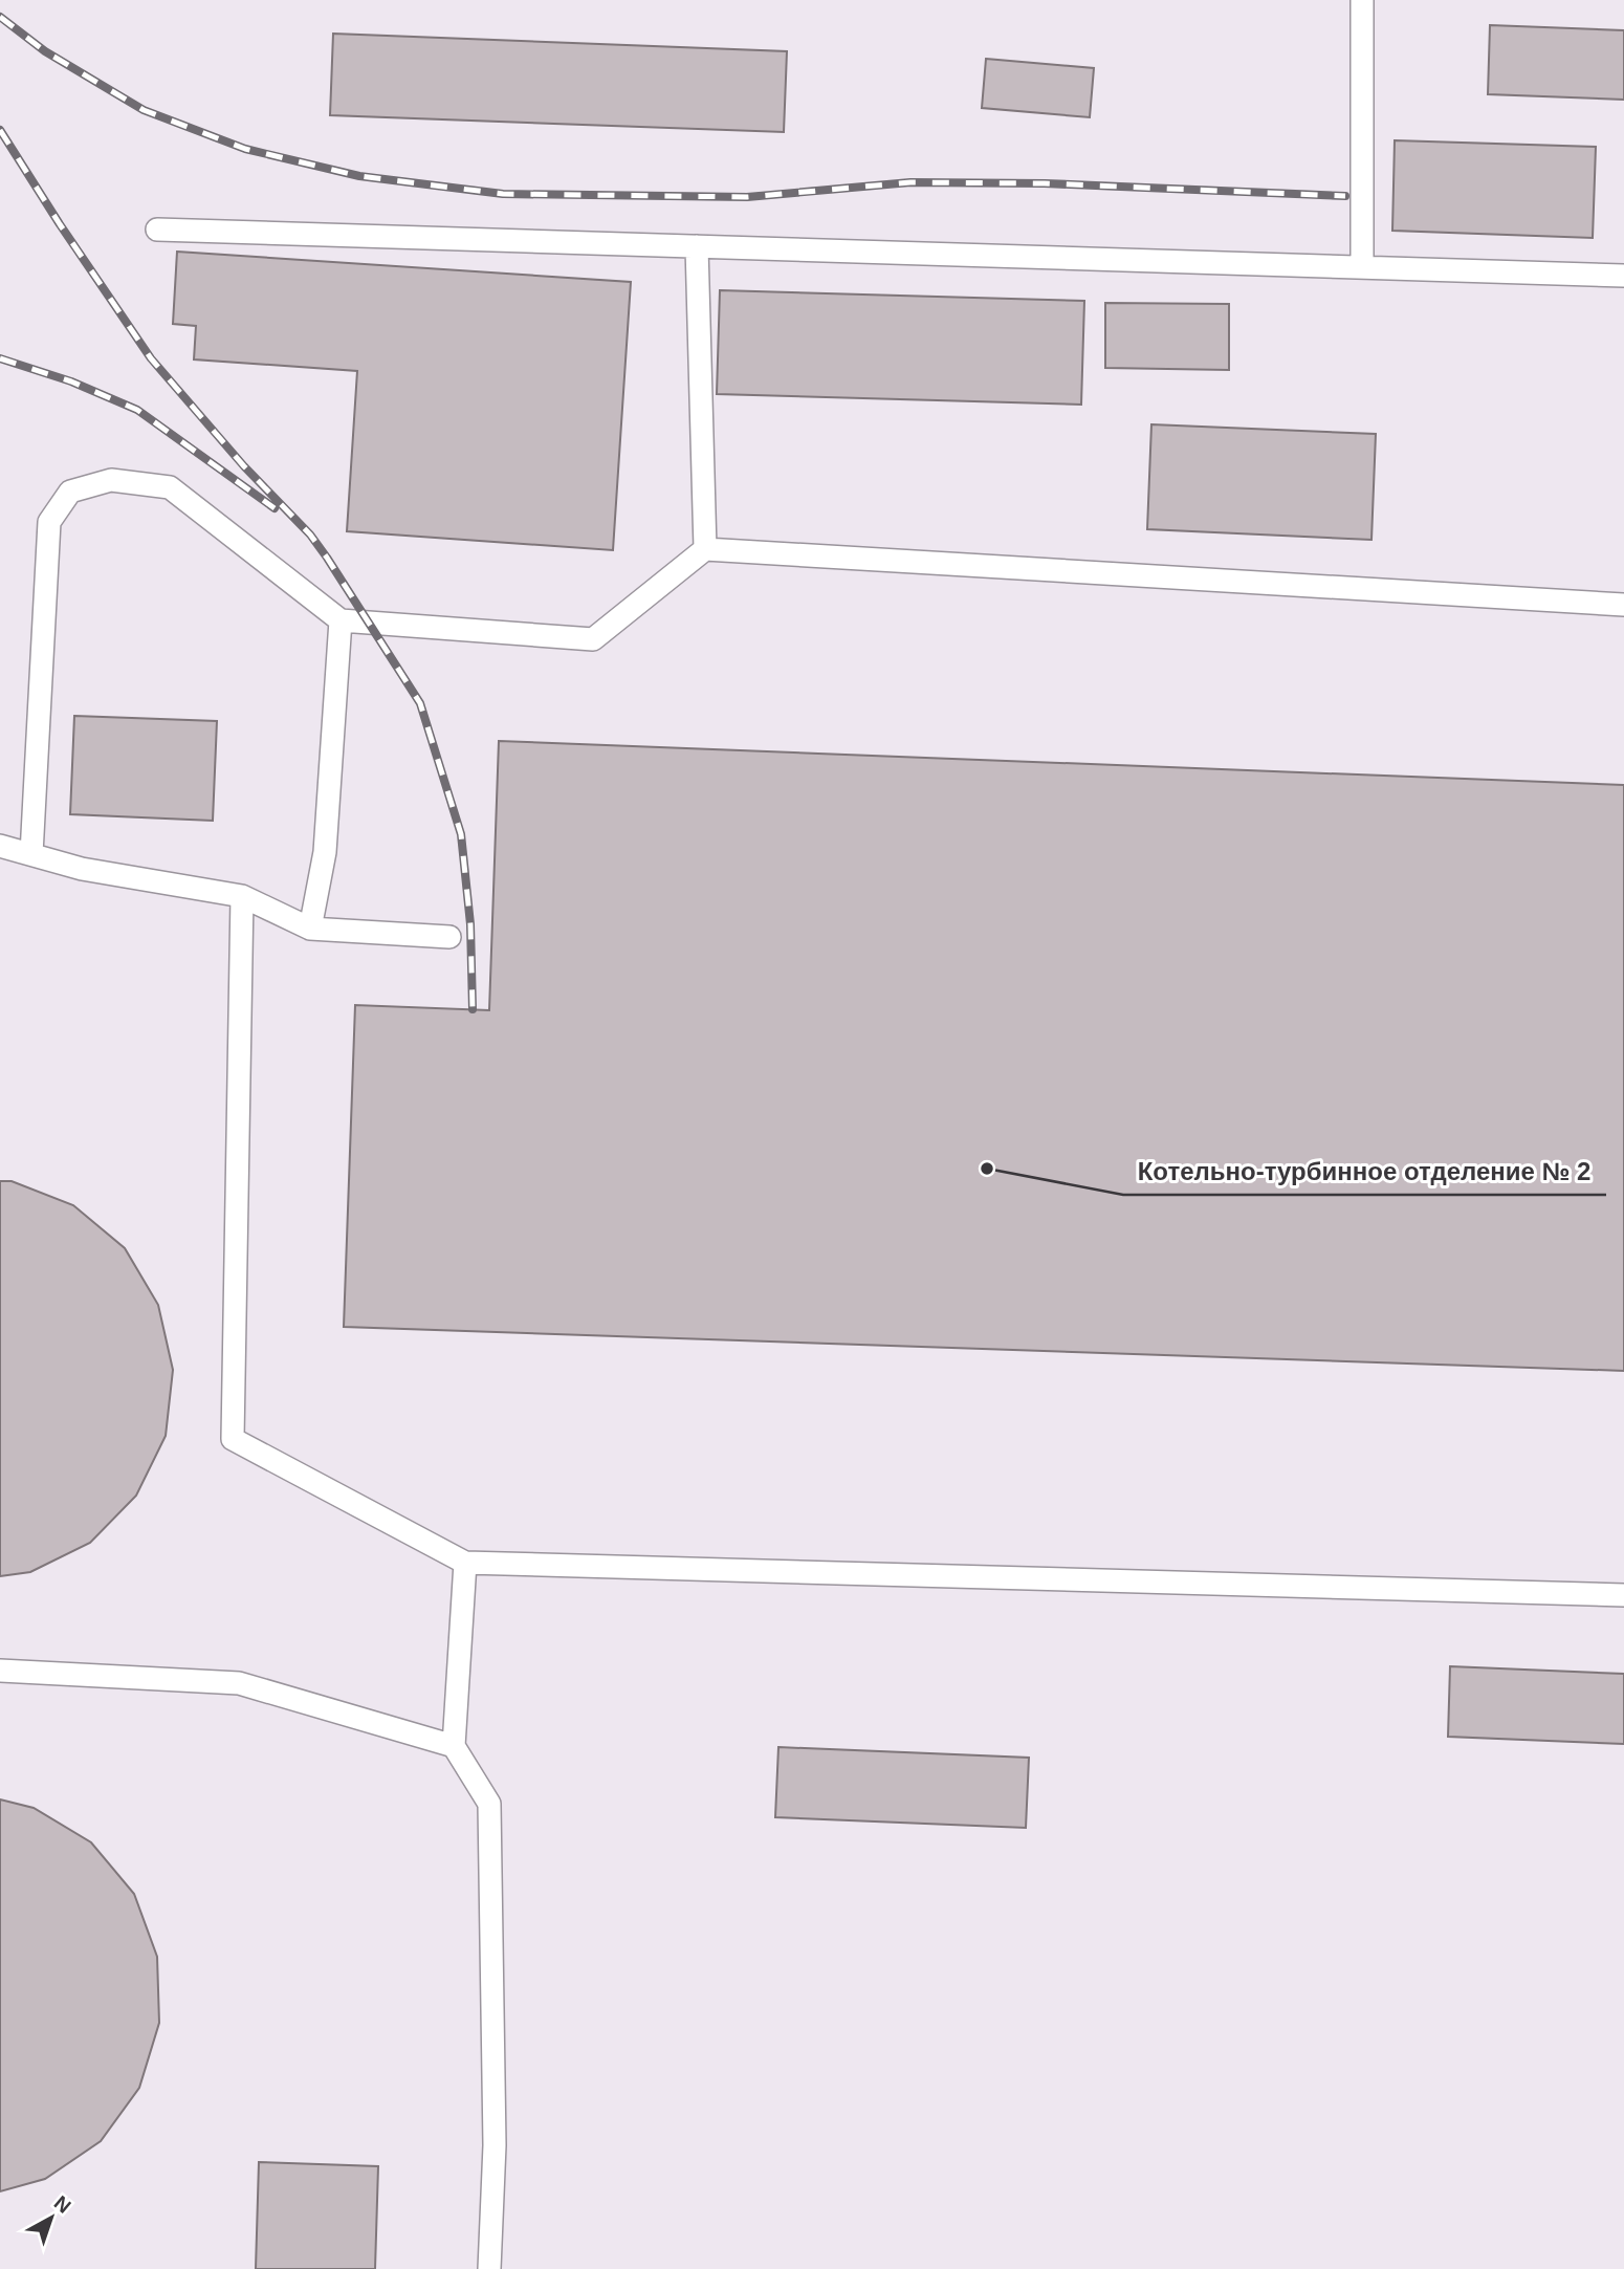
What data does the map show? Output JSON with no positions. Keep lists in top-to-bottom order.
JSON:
{
  "places": ["Котельно-турбинное отделение № 2"],
  "north": "top right"
}
